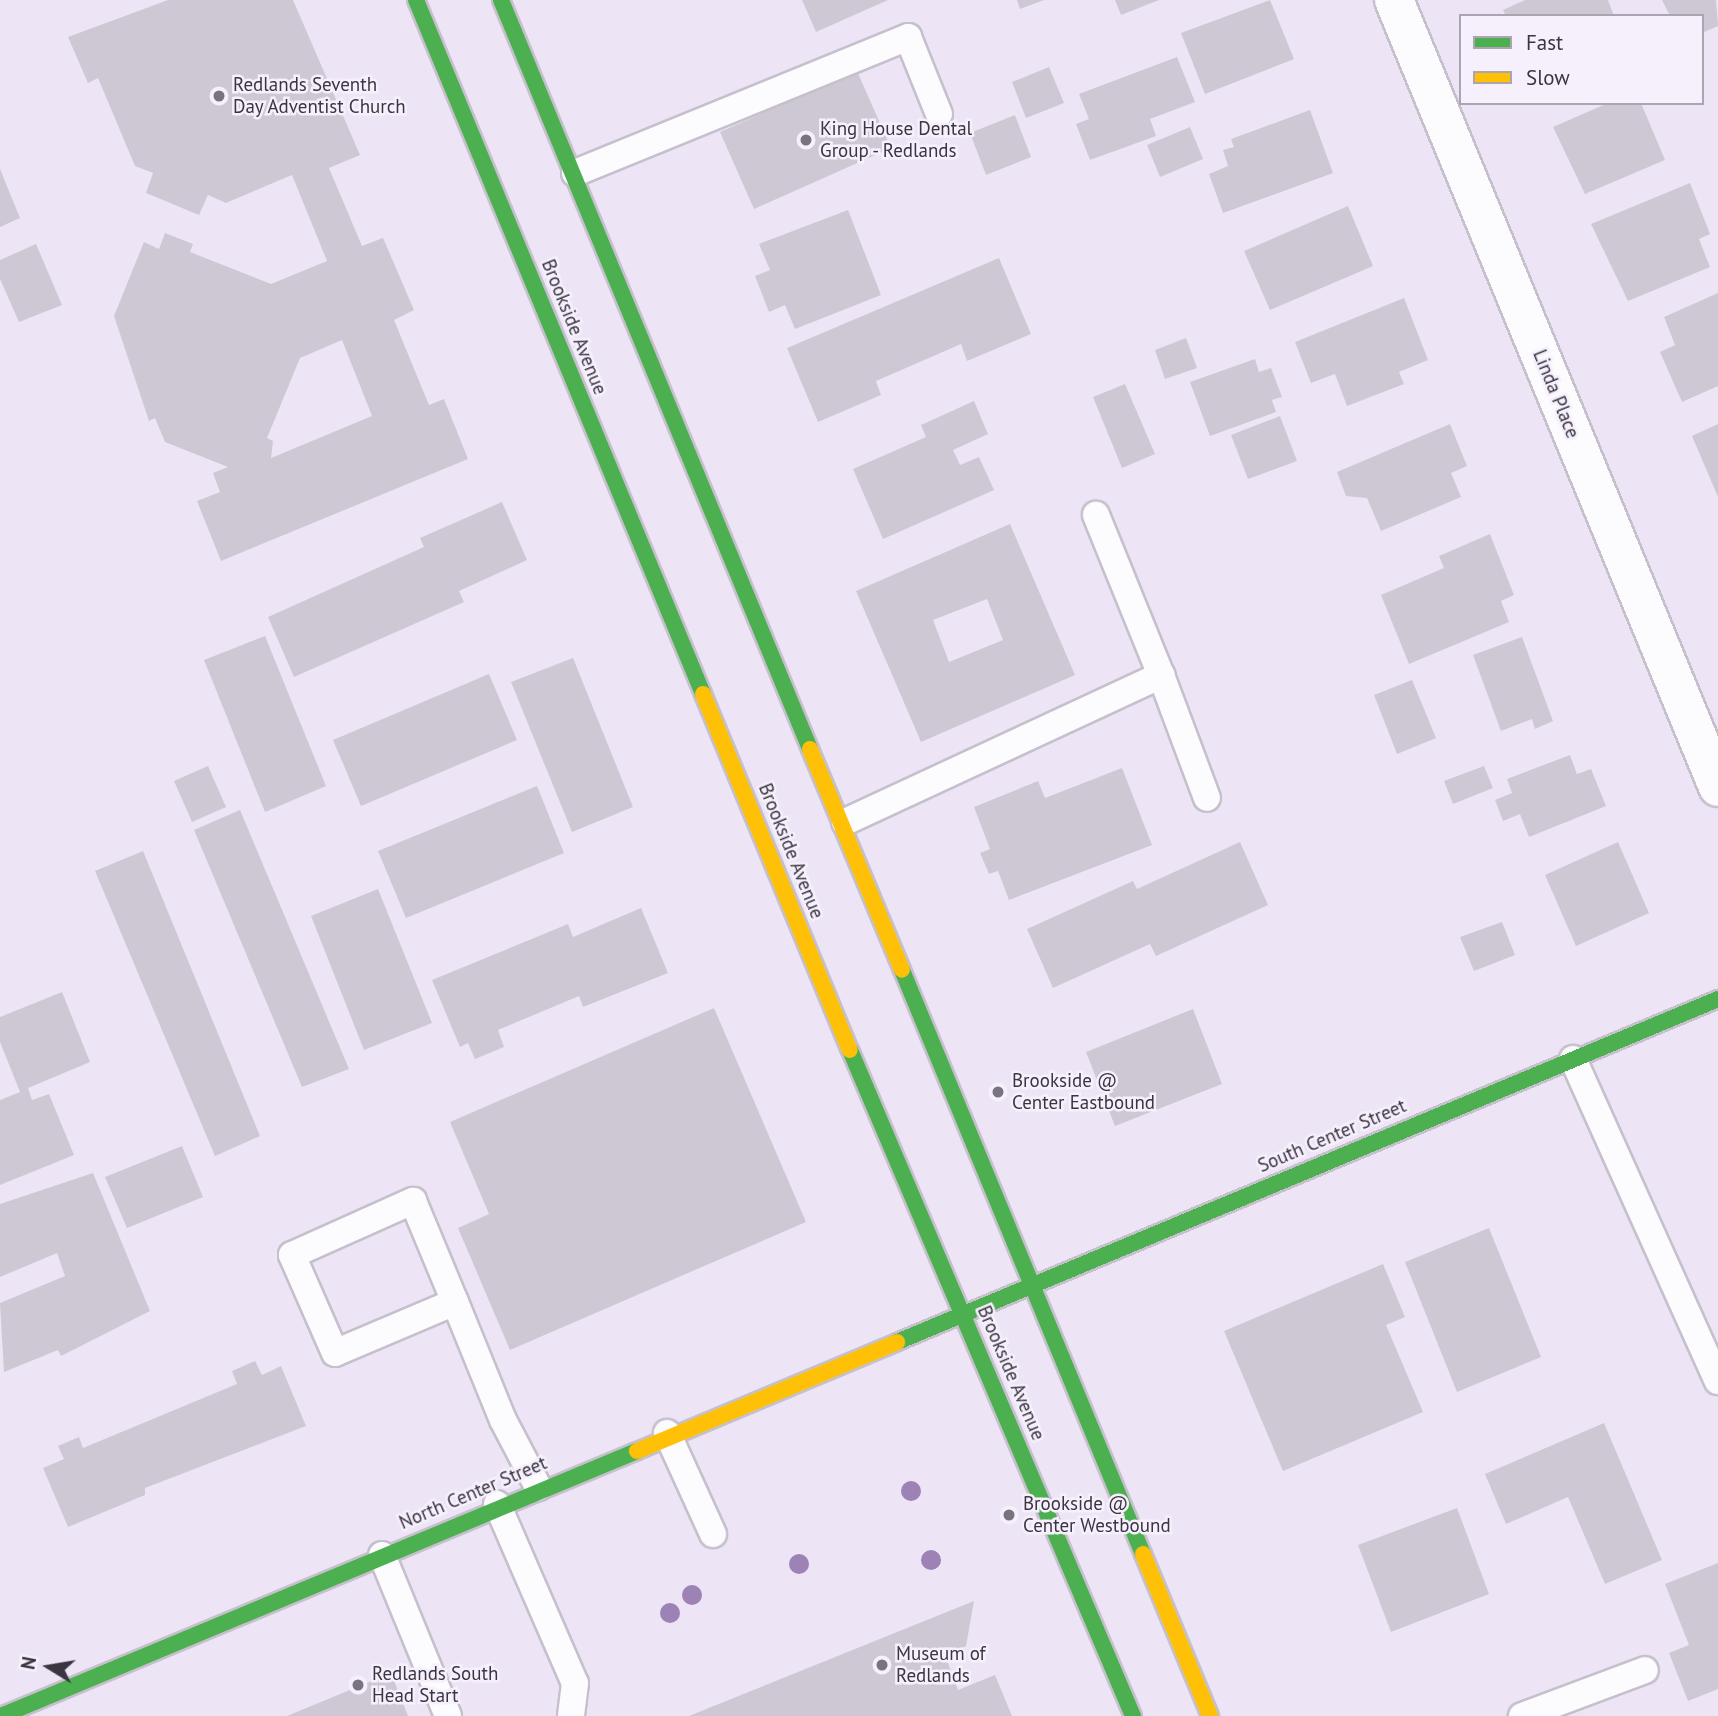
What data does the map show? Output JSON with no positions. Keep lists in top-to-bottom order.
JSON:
{
  "streets": {
    "main road": ["Brookside Avenue", "South Center Street", "North Center Street"],
    "street": ["Linda Place"]
  },
  "crossings": [
    ["Brookside Avenue", "South Center Street"],
    ["Brookside Avenue", "North Center Street"],
    ["South Center Street", "North Center Street"]
  ],
  "places": [
    "Redlands Seventh Day Adventist Church",
    "King House Dental Group - Redlands",
    "Brookside @ Center Eastbound",
    "Brookside @ Center Westbound",
    "Museum of Redlands",
    "Redlands South Head Start"
  ],
  "legend": ["Fast", "Slow"],
  "north": "left"
}
